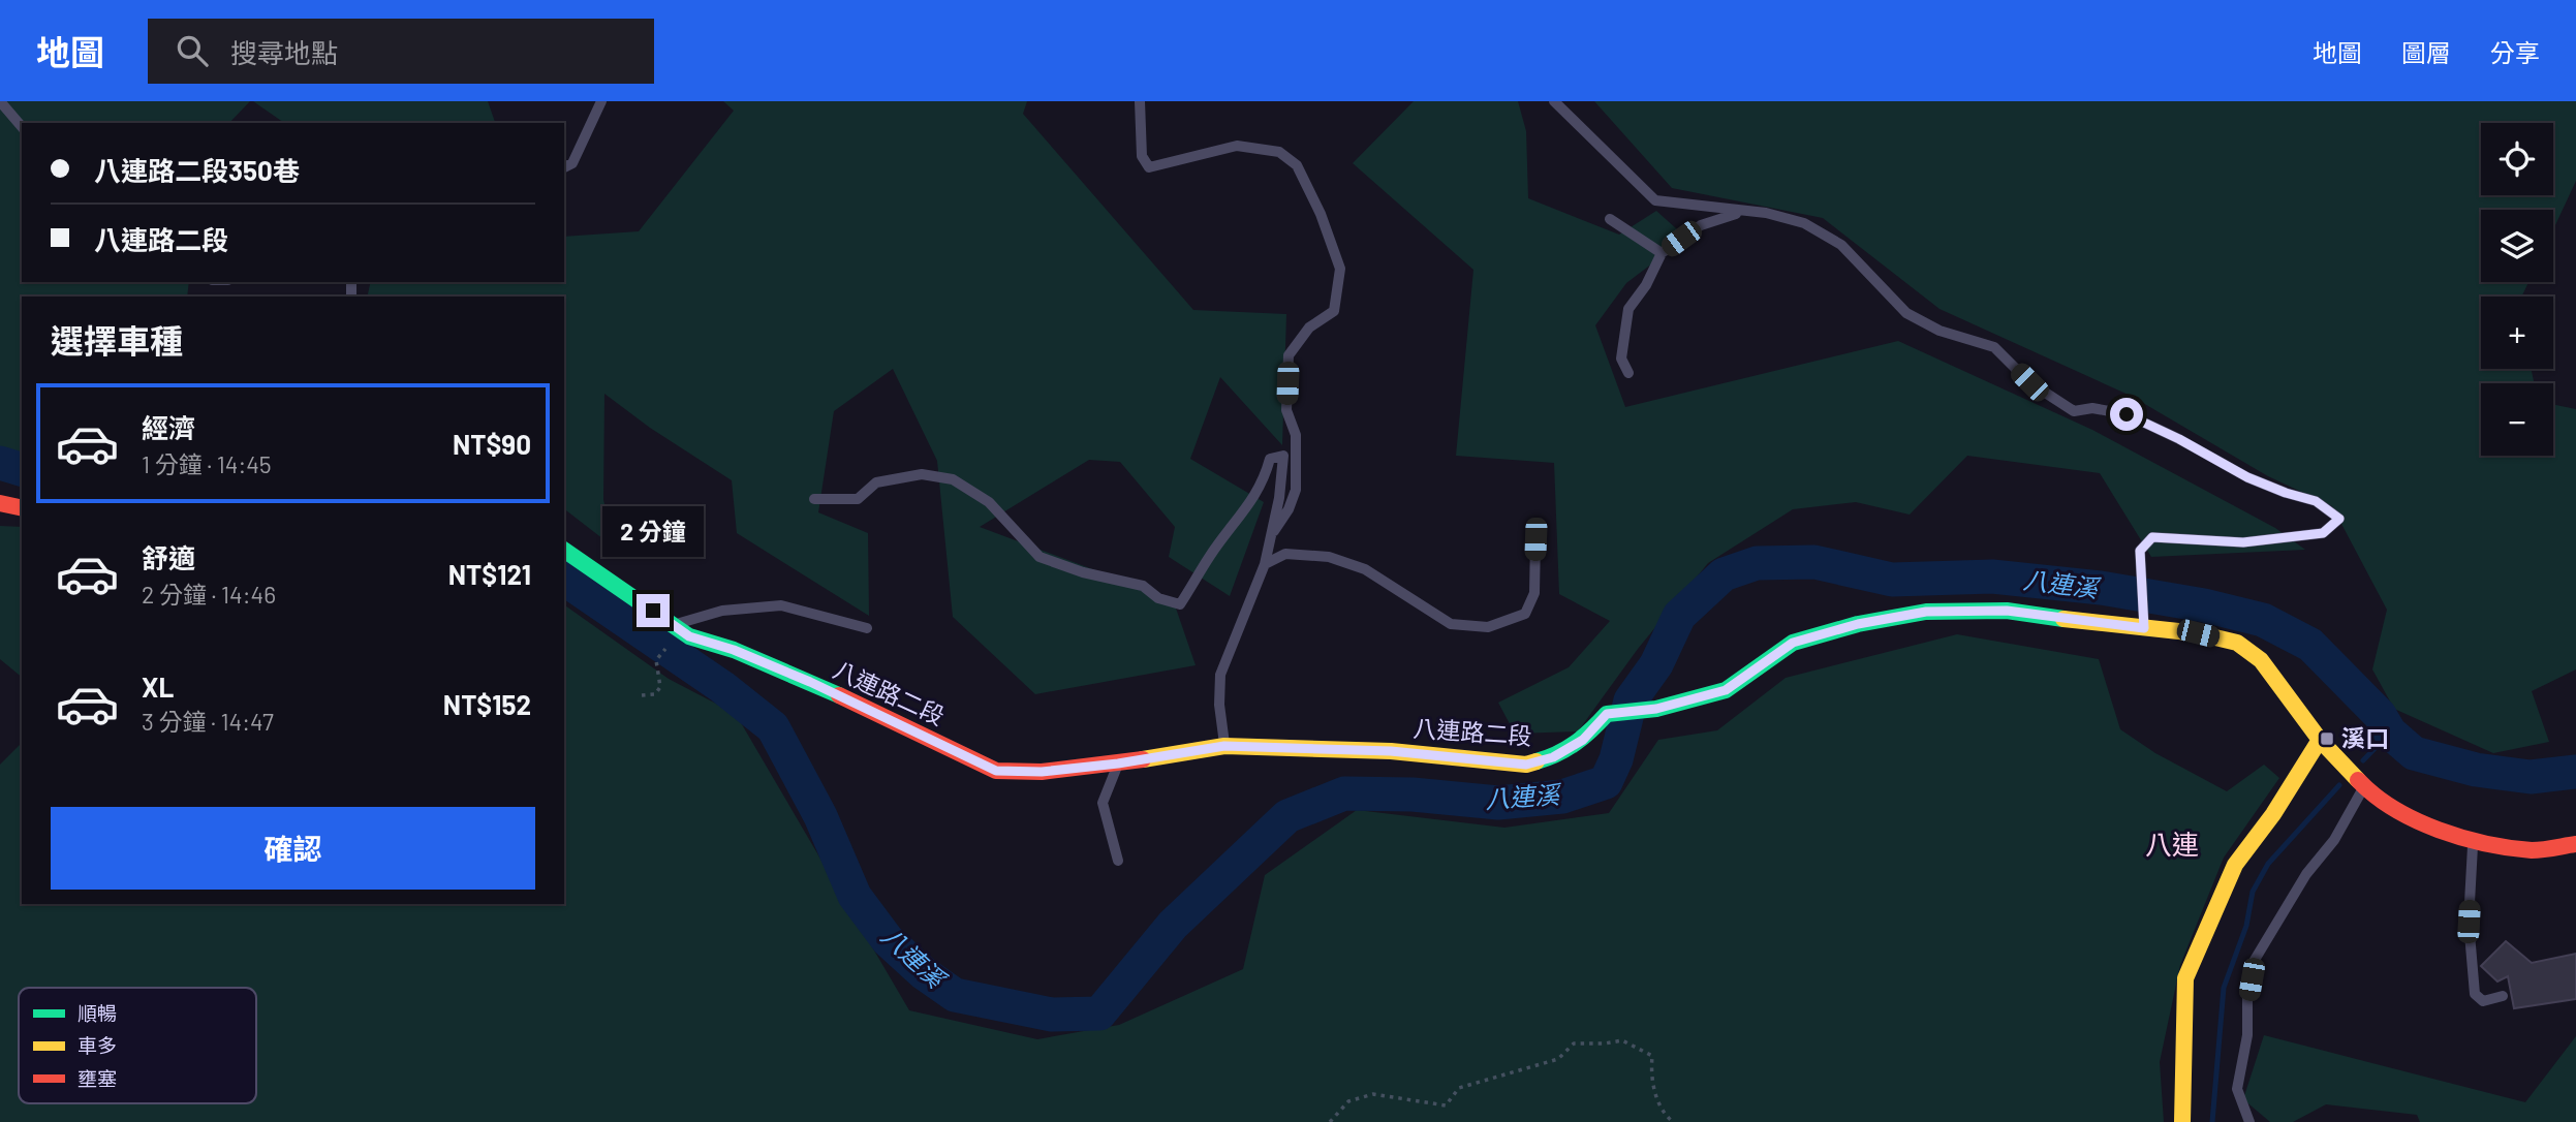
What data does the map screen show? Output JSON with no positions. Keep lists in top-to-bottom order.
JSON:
{
  "streets": {
    "street": ["八連路二段"]
  },
  "districts": ["八連"],
  "water": ["八連溪"],
  "places": {
    "transit": ["溪口"]
  },
  "legend": ["順暢", "車多", "壅塞"],
  "page": {
    "header": "地圖",
    "search": "搜尋地點",
    "nav": ["地圖", "圖層", "分享"],
    "map_buttons": ["+", "−"],
    "banner": ["八連路二段350巷", "八連路二段"],
    "heading": "選擇車種",
    "list": [
      {
        "name": "經濟",
        "note": "1 分鐘 · 14:45",
        "value": "NT$90"
      },
      {
        "name": "舒適",
        "note": "2 分鐘 · 14:46",
        "value": "NT$121"
      },
      {
        "name": "XL",
        "note": "3 分鐘 · 14:47",
        "value": "NT$152"
      }
    ],
    "bubble": "2 分鐘",
    "buttons": "確認"
  }
}
